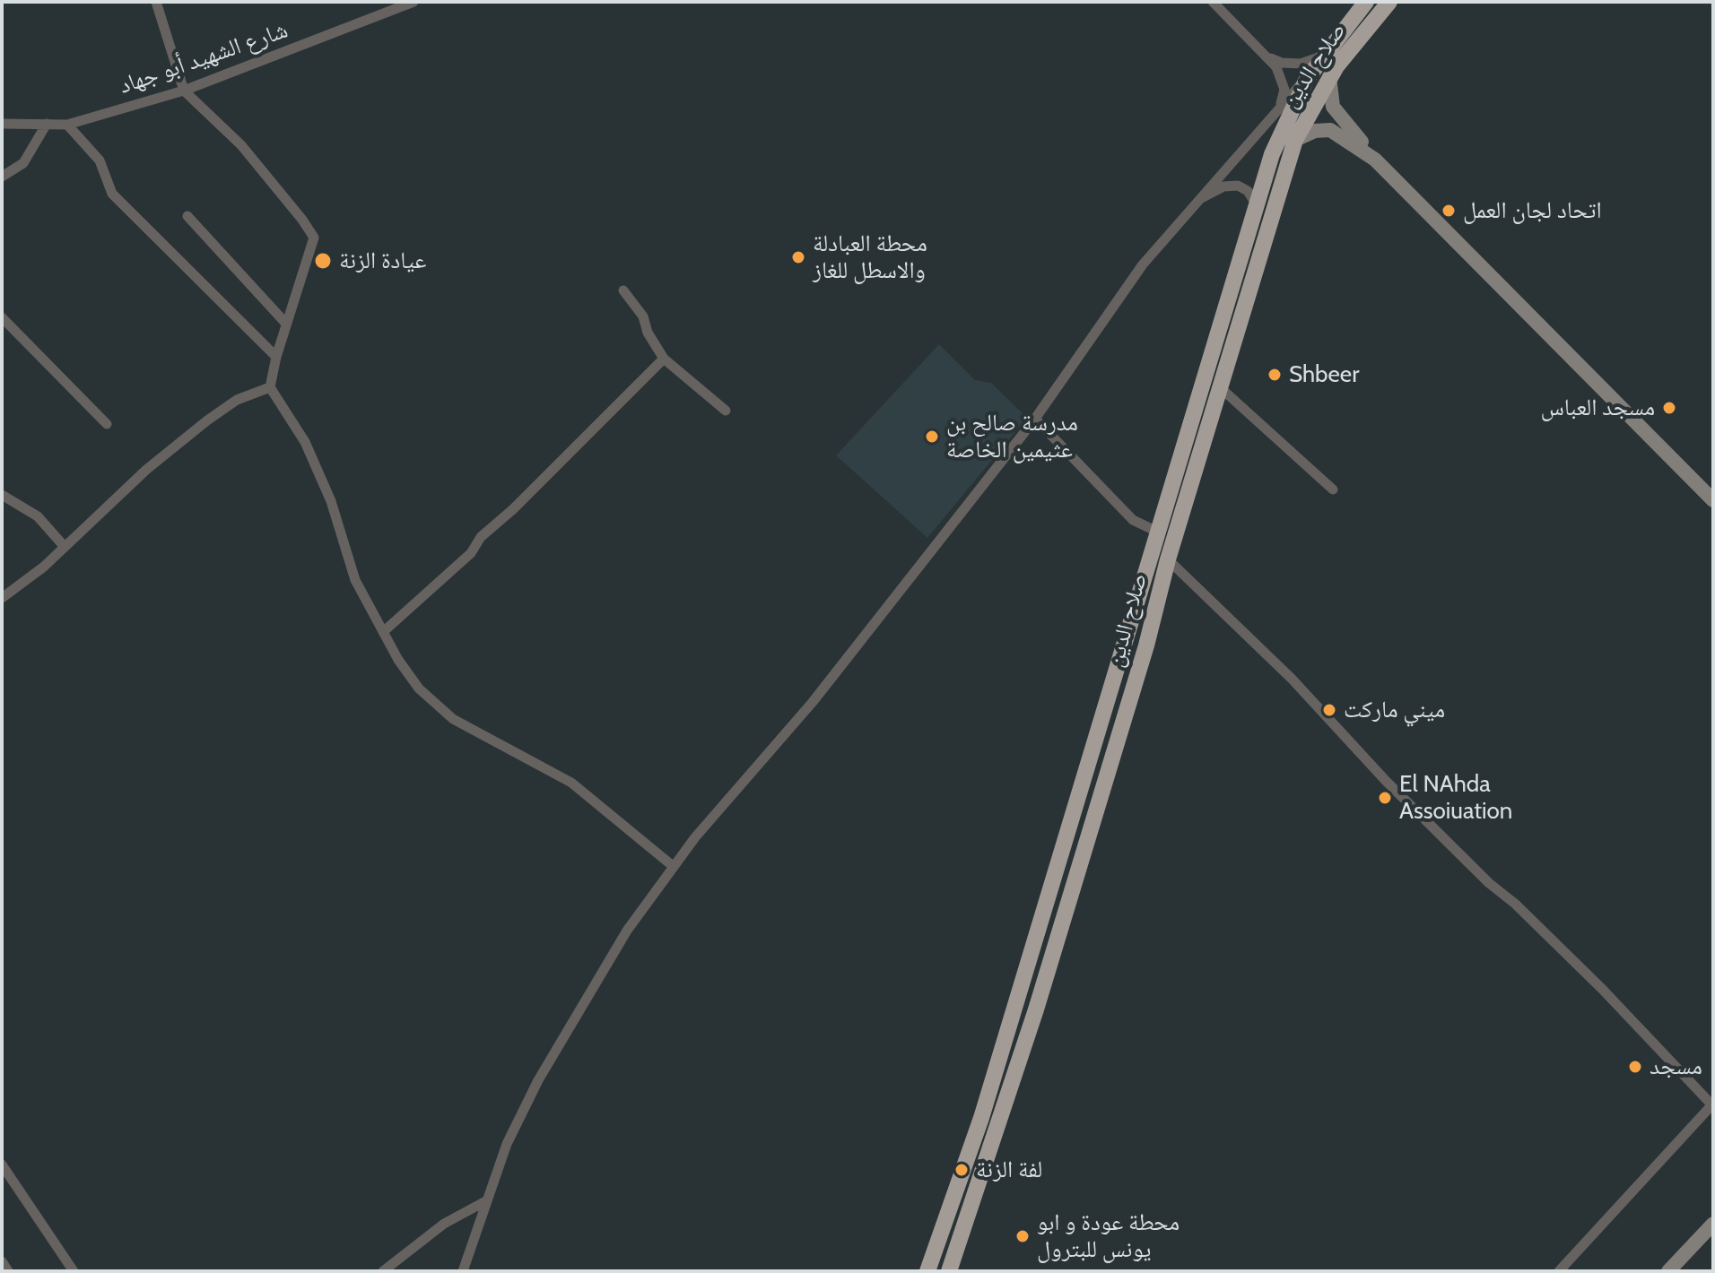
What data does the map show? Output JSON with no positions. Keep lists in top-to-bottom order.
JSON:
{
  "streets": {
    "highway": ["صلاح الدين"],
    "street": ["شارع الشهيد أبو جهاد"]
  },
  "places": [
    "اتحاد لجان العمل",
    "محطة العبادلة والاسطل للغاز",
    "عيادة الزنة",
    "Shbeer",
    "مسجد العباس",
    "مدرسة صالح بن عثيمين الخاصة",
    "ميني ماركت",
    "El NAhda Assoiuation",
    "مسجد",
    "لفة الزنة",
    "محطة عودة و ابو يونس للبترول"
  ]
}
